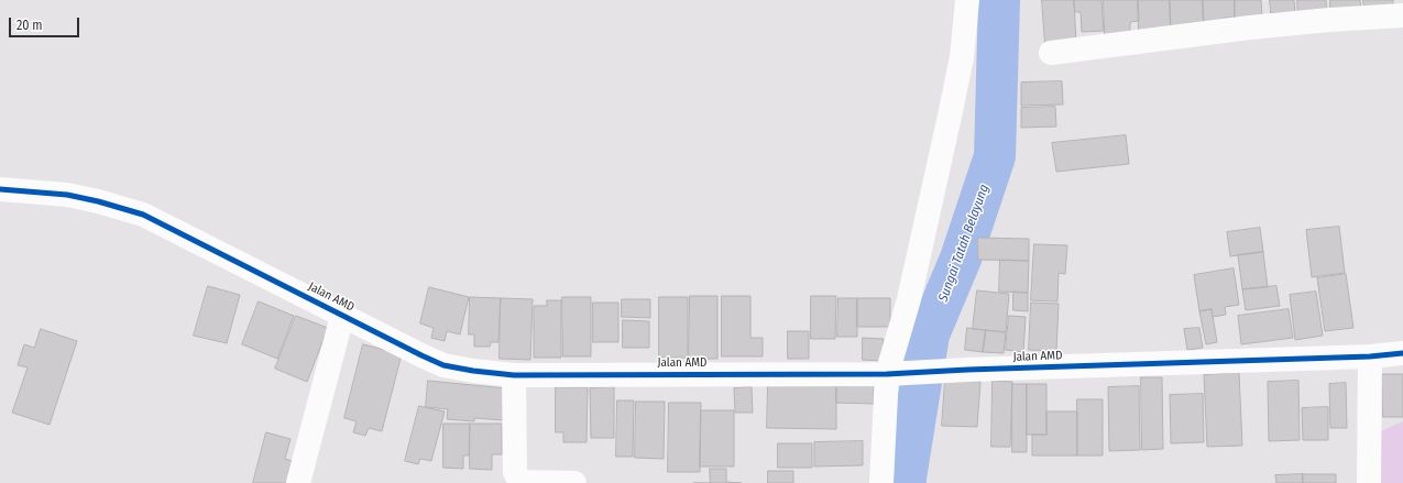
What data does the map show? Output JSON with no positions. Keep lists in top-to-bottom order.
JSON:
{
  "streets": {
    "street": ["Jalan AMD"]
  },
  "water": ["Sungai Tatah Belayung"],
  "scale_bar": "20 m"
}
